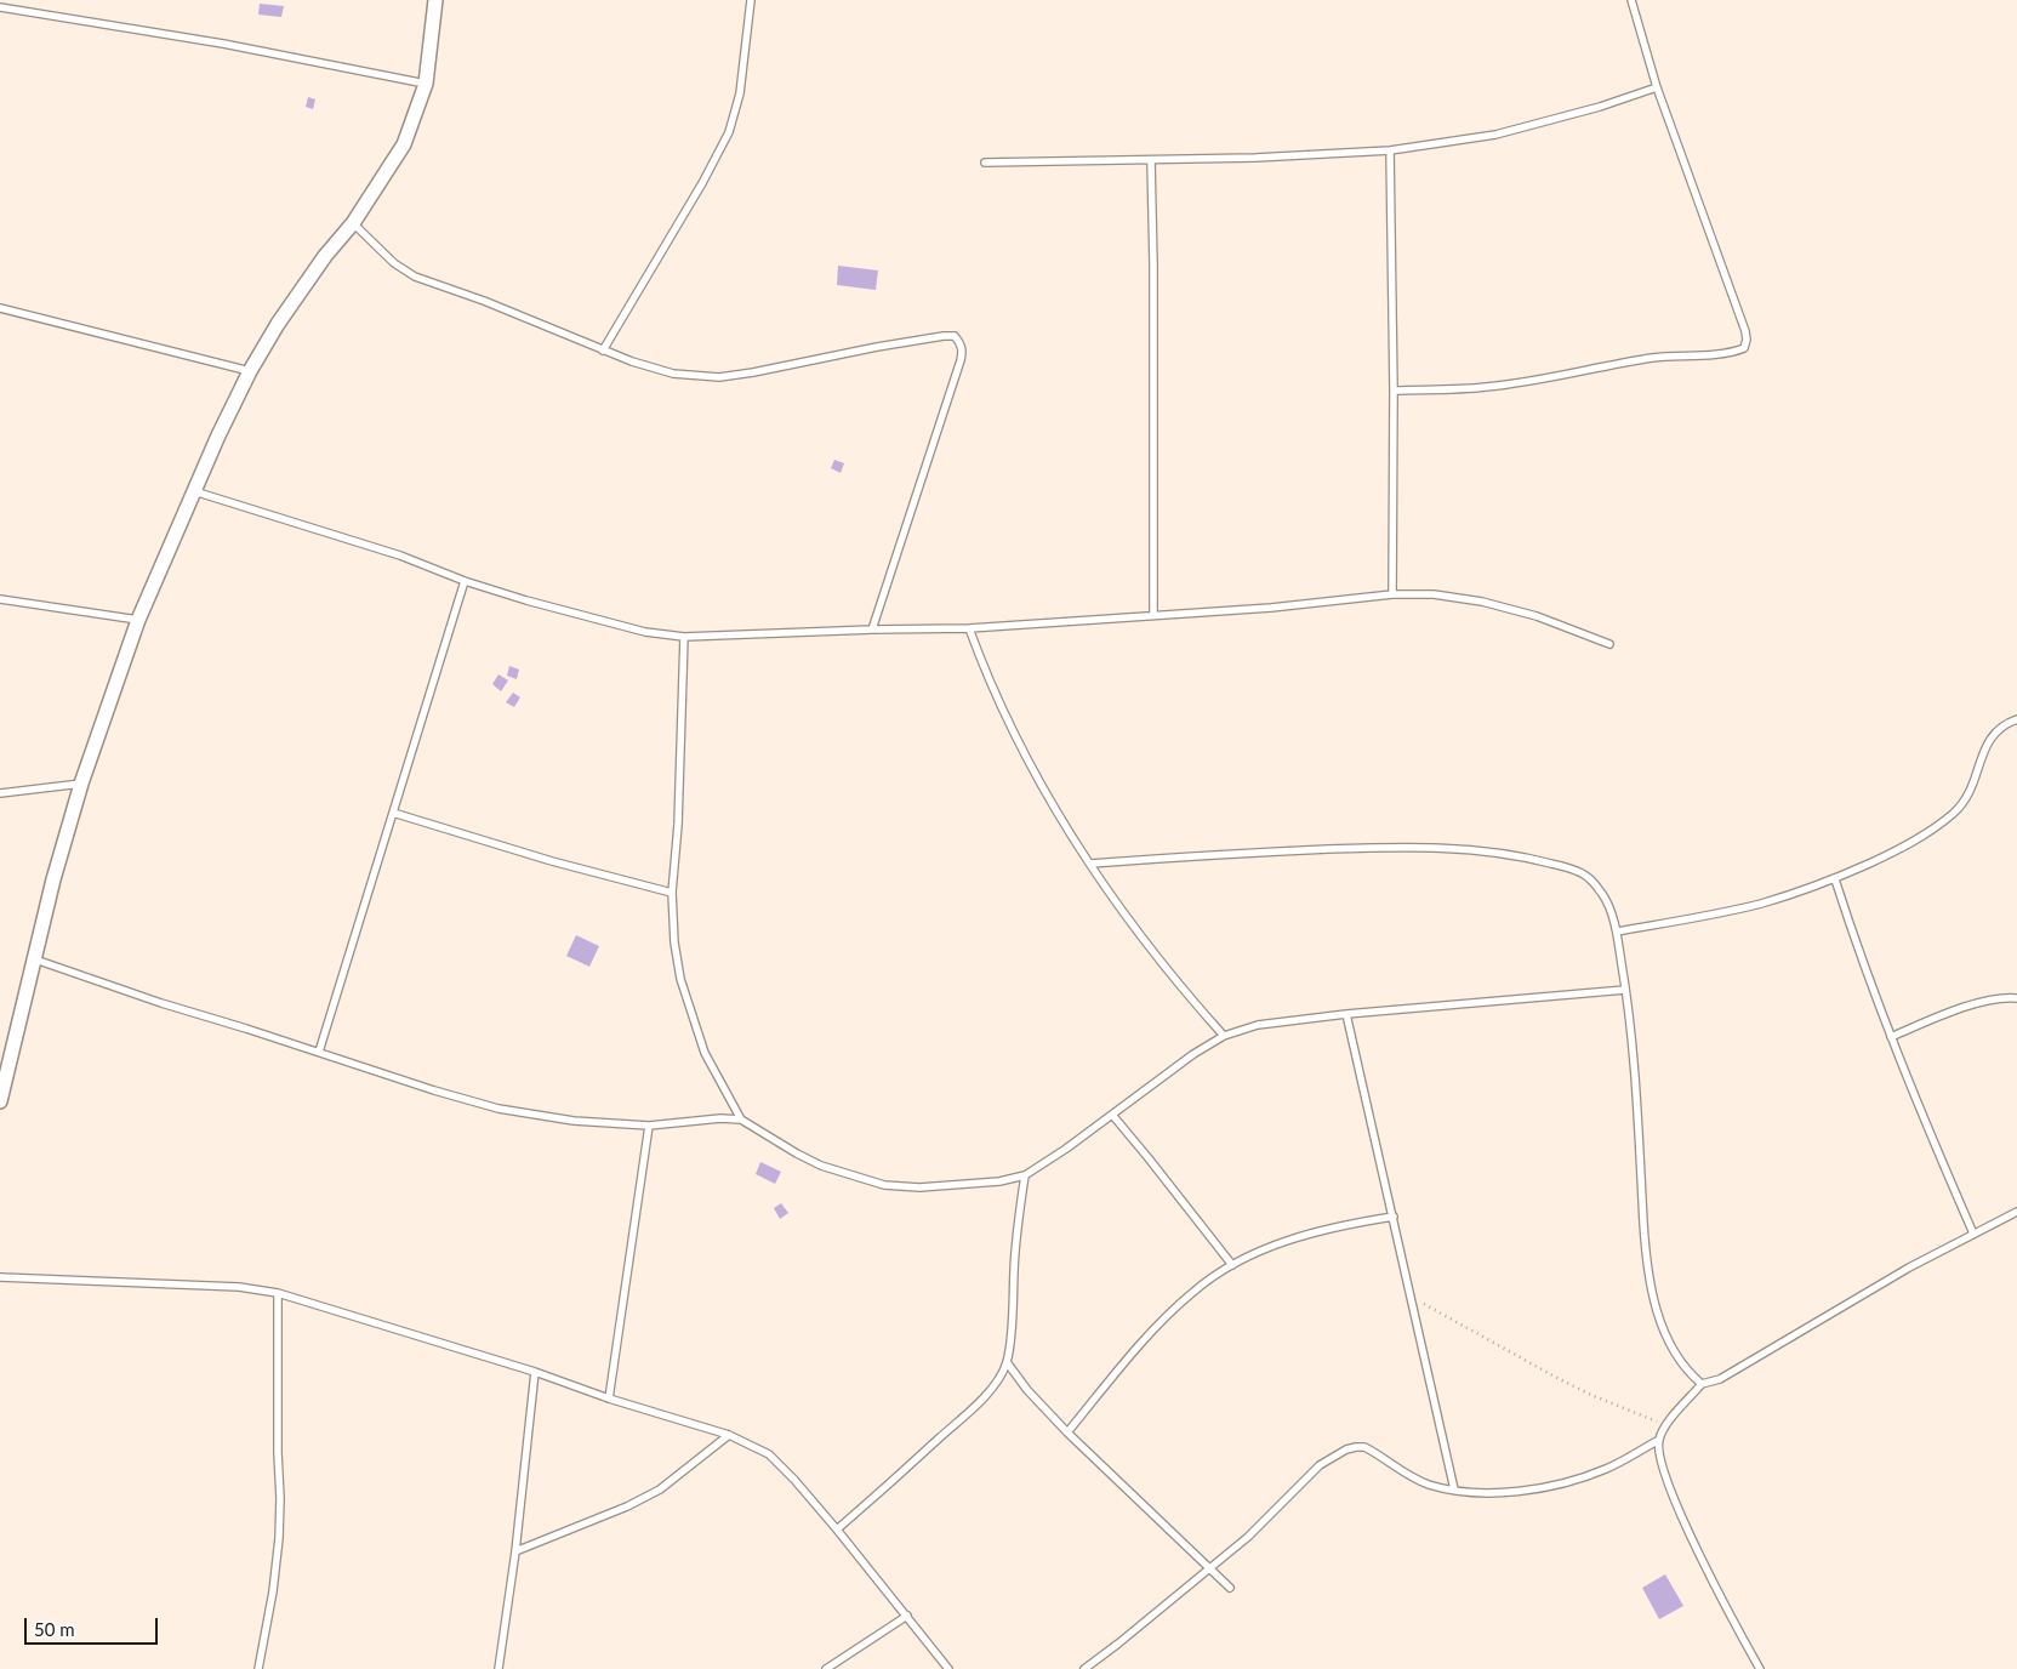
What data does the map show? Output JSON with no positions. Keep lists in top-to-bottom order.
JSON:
{
  "scale_bar": "50 m"
}
